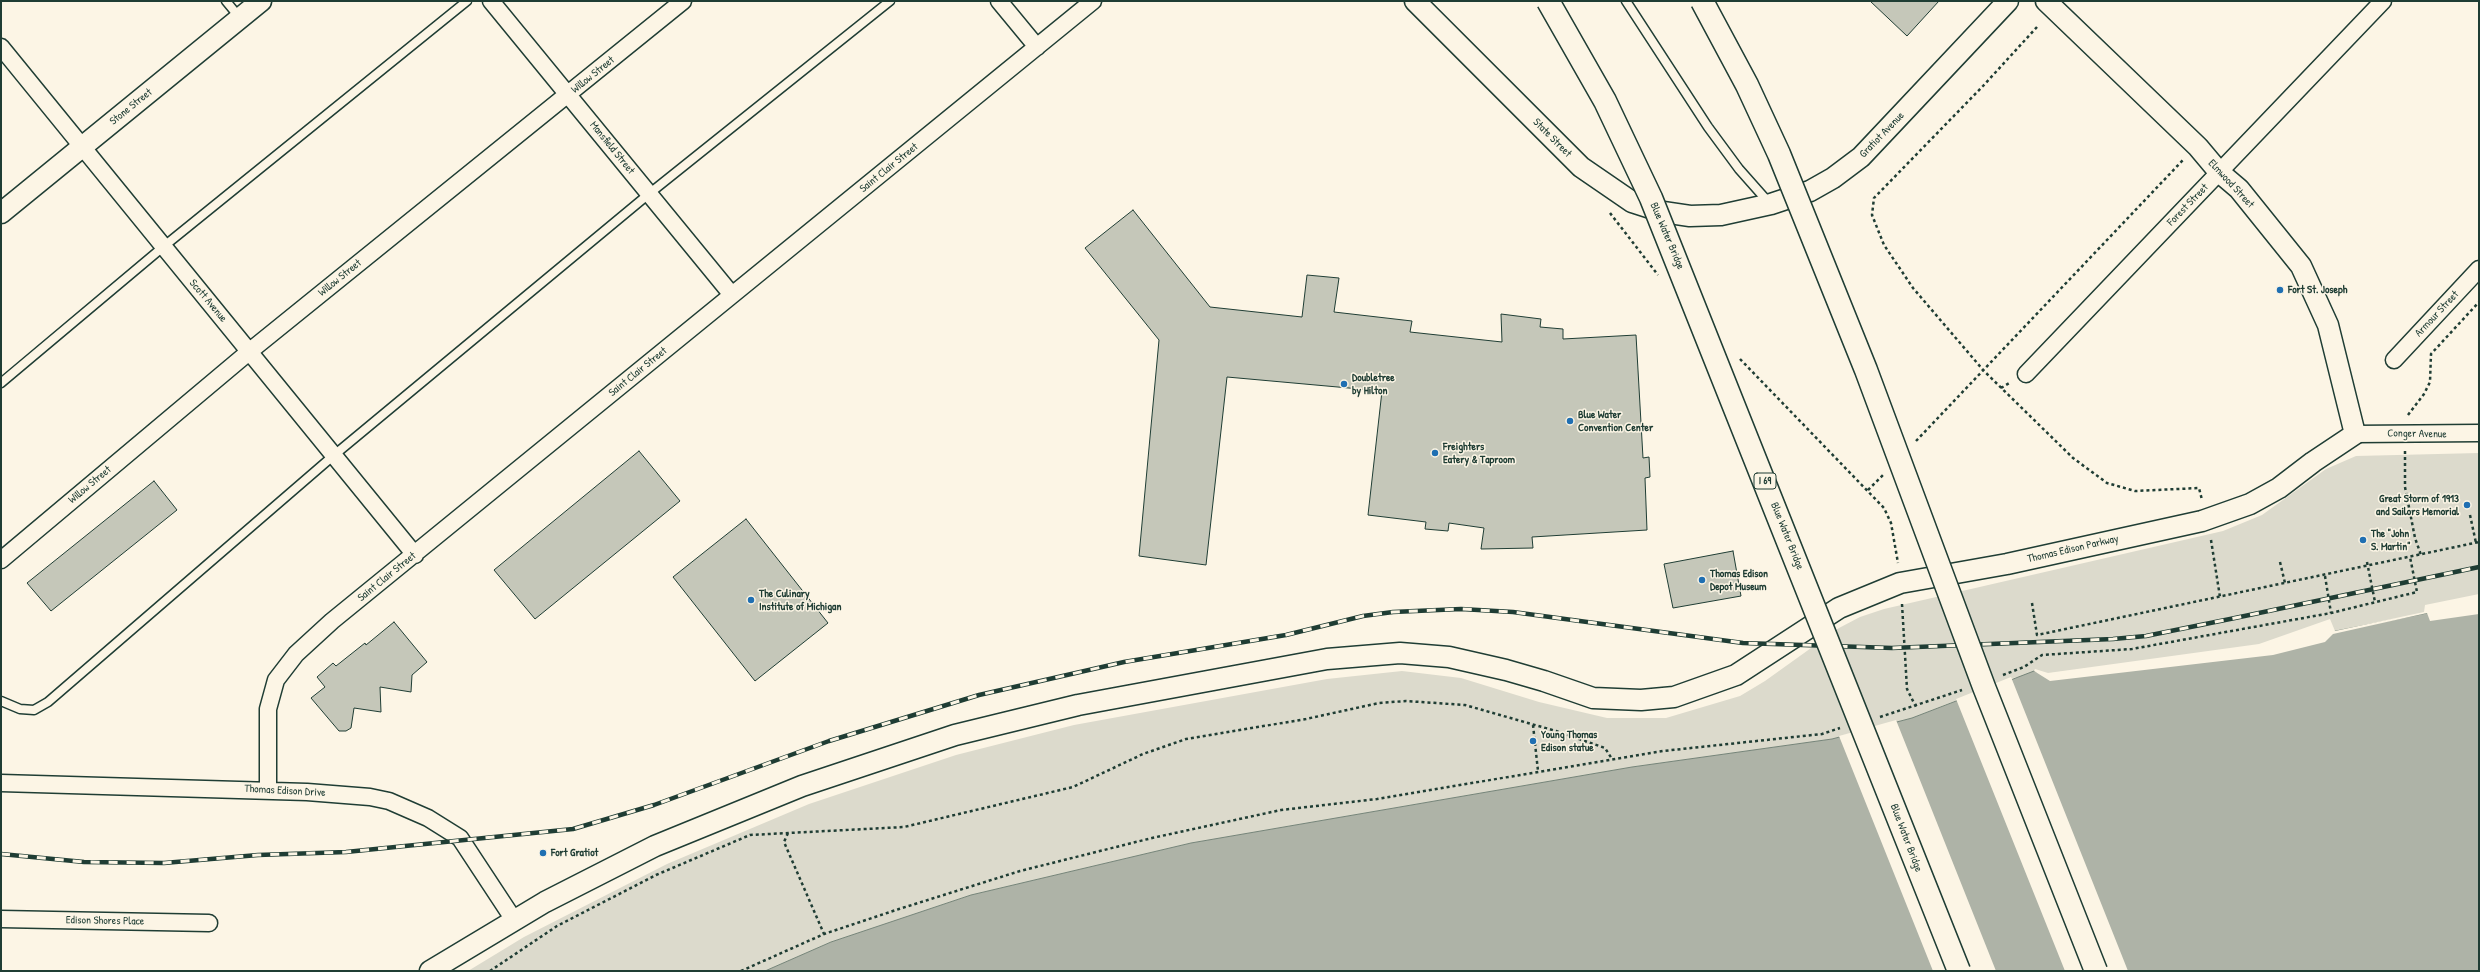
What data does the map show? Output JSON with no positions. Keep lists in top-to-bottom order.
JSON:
{
  "streets": {
    "highway": ["Blue Water Bridge", "I 69"],
    "street": [
      "Willow Street",
      "Stone Street",
      "Gratiot Avenue",
      "State Street",
      "Mansfield Street",
      "Saint Clair Street",
      "Elmwood Street",
      "Forest Street",
      "Scott Avenue",
      "Armour Street",
      "Conger Avenue",
      "Thomas Edison Parkway",
      "Thomas Edison Drive",
      "Edison Shores Place"
    ]
  },
  "crossings": [
    ["Willow Street", "Mansfield Street"],
    ["Willow Street", "Scott Avenue"],
    ["Stone Street", "Scott Avenue"],
    ["Gratiot Avenue", "State Street"],
    ["Mansfield Street", "Saint Clair Street"],
    ["Saint Clair Street", "Scott Avenue"],
    ["Saint Clair Street", "Thomas Edison Drive"],
    ["Elmwood Street", "Forest Street"],
    ["Elmwood Street", "Conger Avenue"],
    ["Elmwood Street", "Thomas Edison Parkway"],
    ["Conger Avenue", "Thomas Edison Parkway"],
    ["Thomas Edison Parkway", "Thomas Edison Drive"]
  ],
  "places": [
    "Fort St. Joseph",
    "Doubletree by Hilton",
    "Blue Water Convention Center",
    "Freighters Eatery & Taproom",
    "Great Storm of 1913 and Sailors Memorial",
    "The \"John S. Martin\"",
    "Thomas Edison Depot Museum",
    "The Culinary Institute of Michigan",
    "Young Thomas Edison statue",
    "Fort Gratiot"
  ]
}
